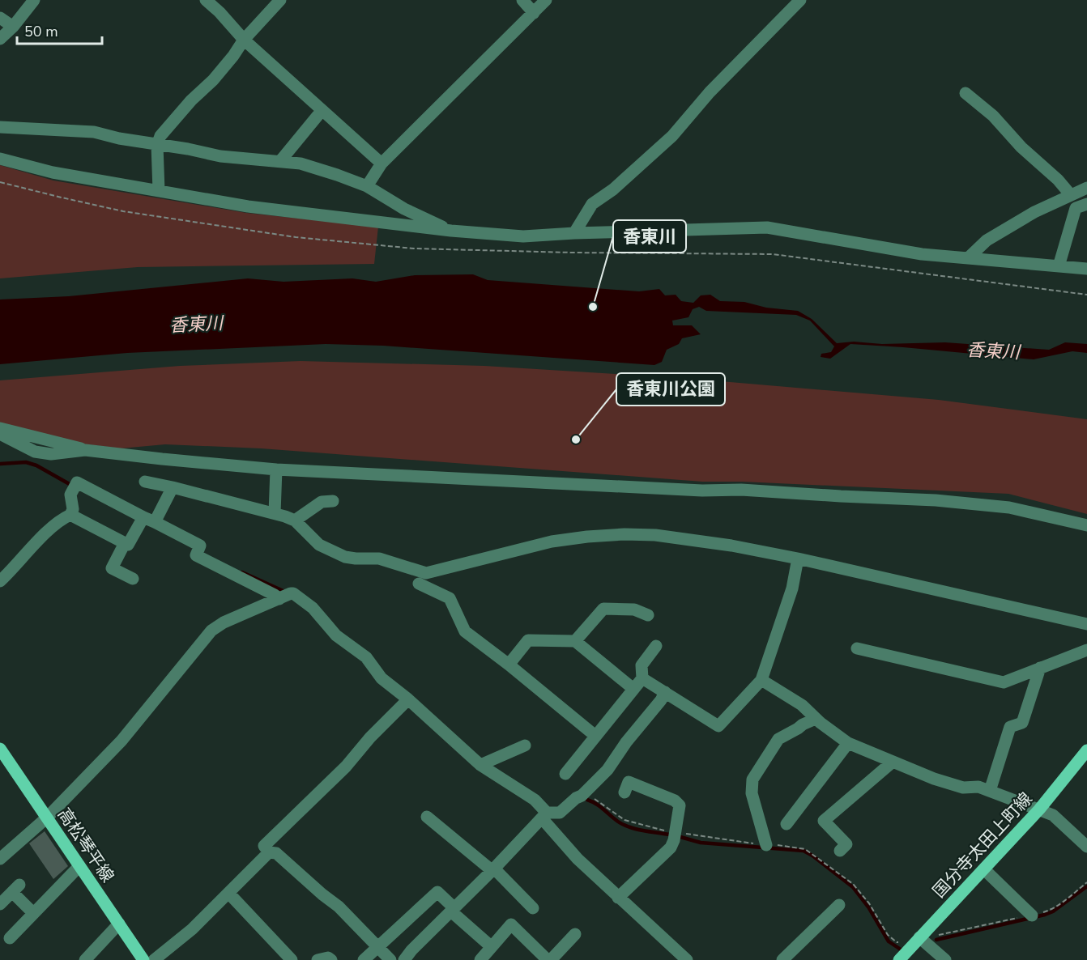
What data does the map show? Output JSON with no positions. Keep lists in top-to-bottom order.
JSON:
{
  "streets": {
    "main road": ["高松琴平線", "国分寺太田上町線"]
  },
  "water": ["香東川"],
  "places": ["香東川", "香東川公園"],
  "scale_bar": "50 m"
}
